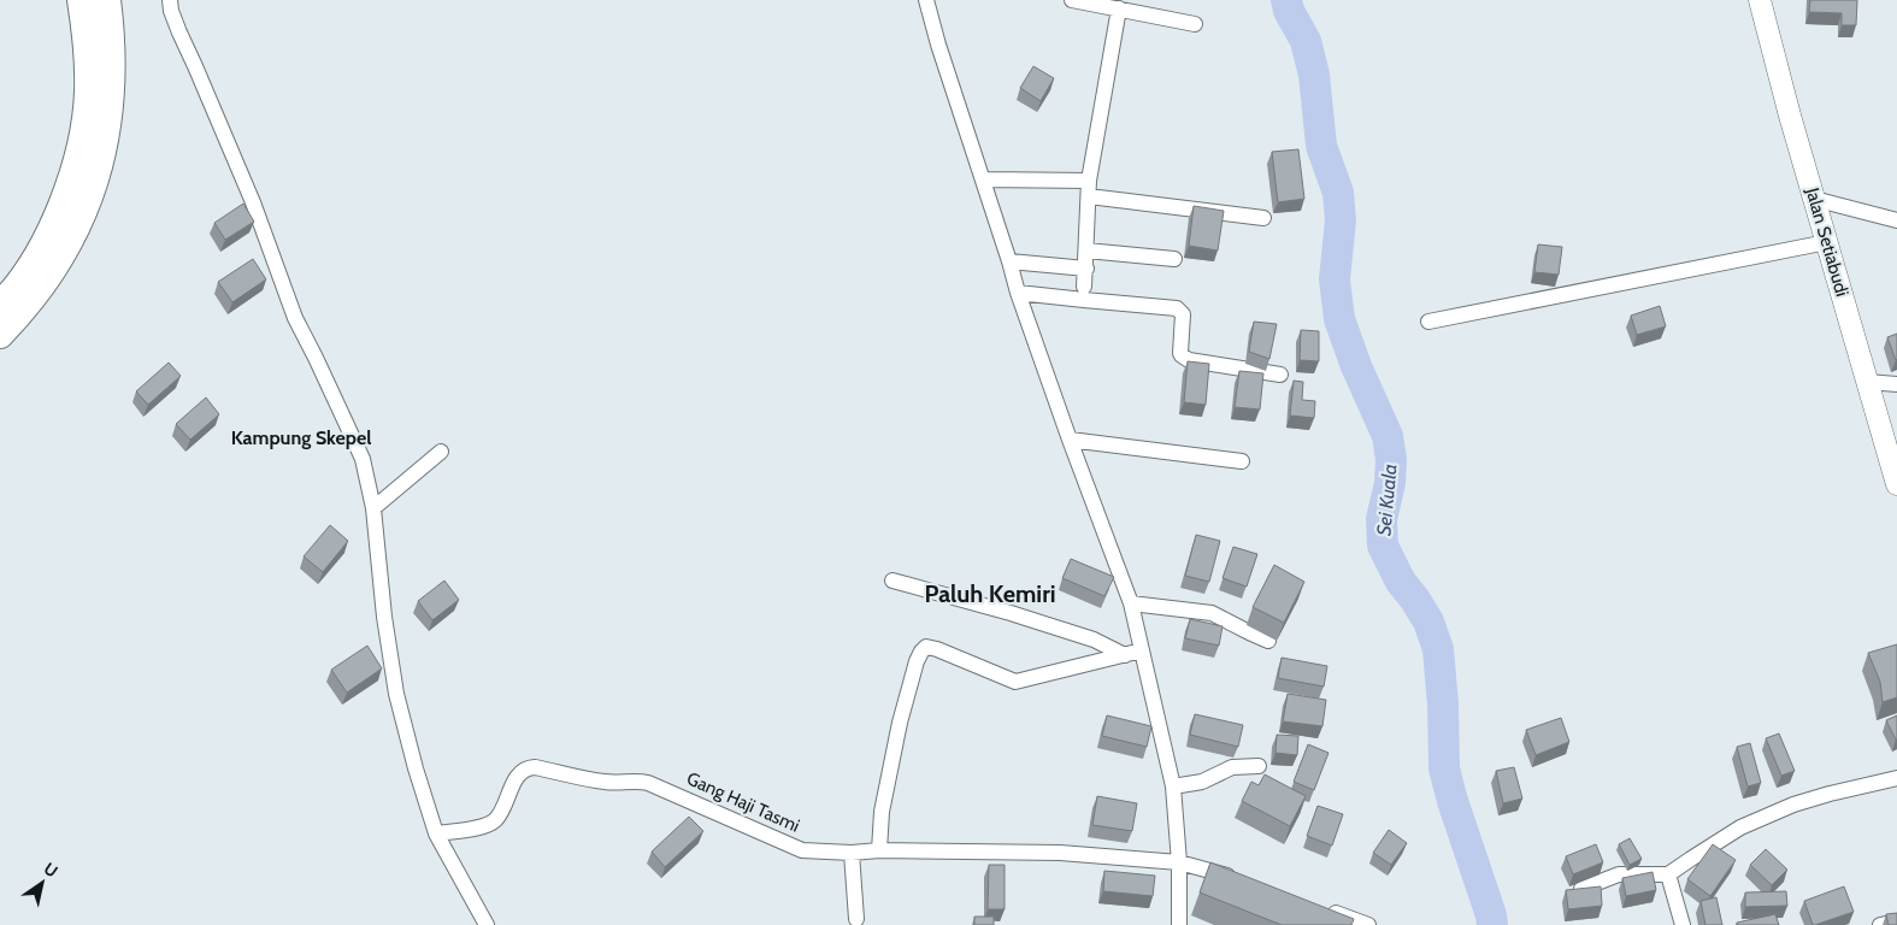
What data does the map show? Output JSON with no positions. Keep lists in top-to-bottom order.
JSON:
{
  "streets": {
    "street": ["Jalan Setiabudi", "Gang Haji Tasmi"]
  },
  "districts": ["Kampung Skepel", "Paluh Kemiri"],
  "water": ["Sei Kuala"],
  "north": "top right"
}
